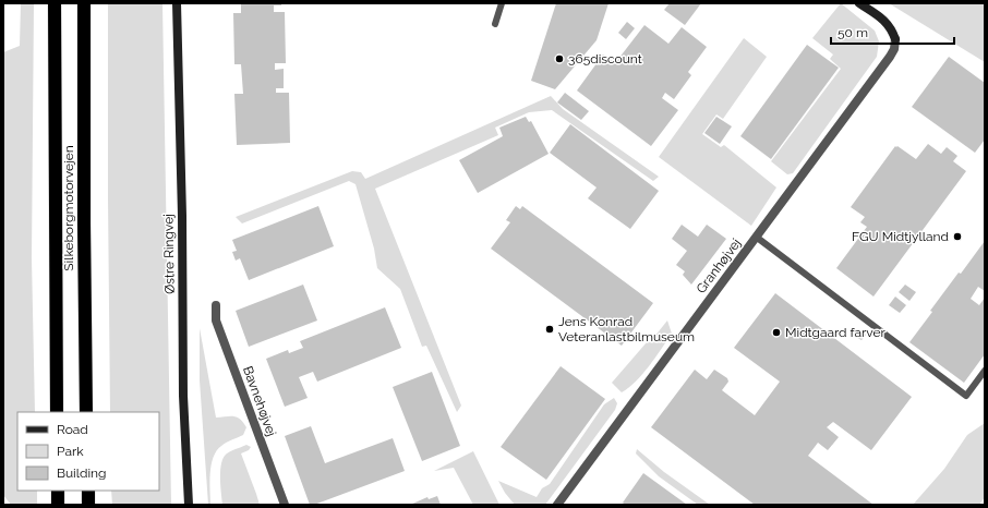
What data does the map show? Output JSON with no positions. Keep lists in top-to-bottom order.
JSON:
{
  "streets": {
    "highway": ["Silkeborgmotorvejen"],
    "main road": ["Østre Ringvej"],
    "street": ["Granhøjvej", "Bavnehøjvej"]
  },
  "places": [
    "365discount",
    "FGU Midtjylland",
    "Jens Konrad Veteranlastbilmuseum",
    "Midtgaard farver"
  ],
  "legend": ["Road", "Park", "Building"],
  "scale_bar": "50 m"
}
